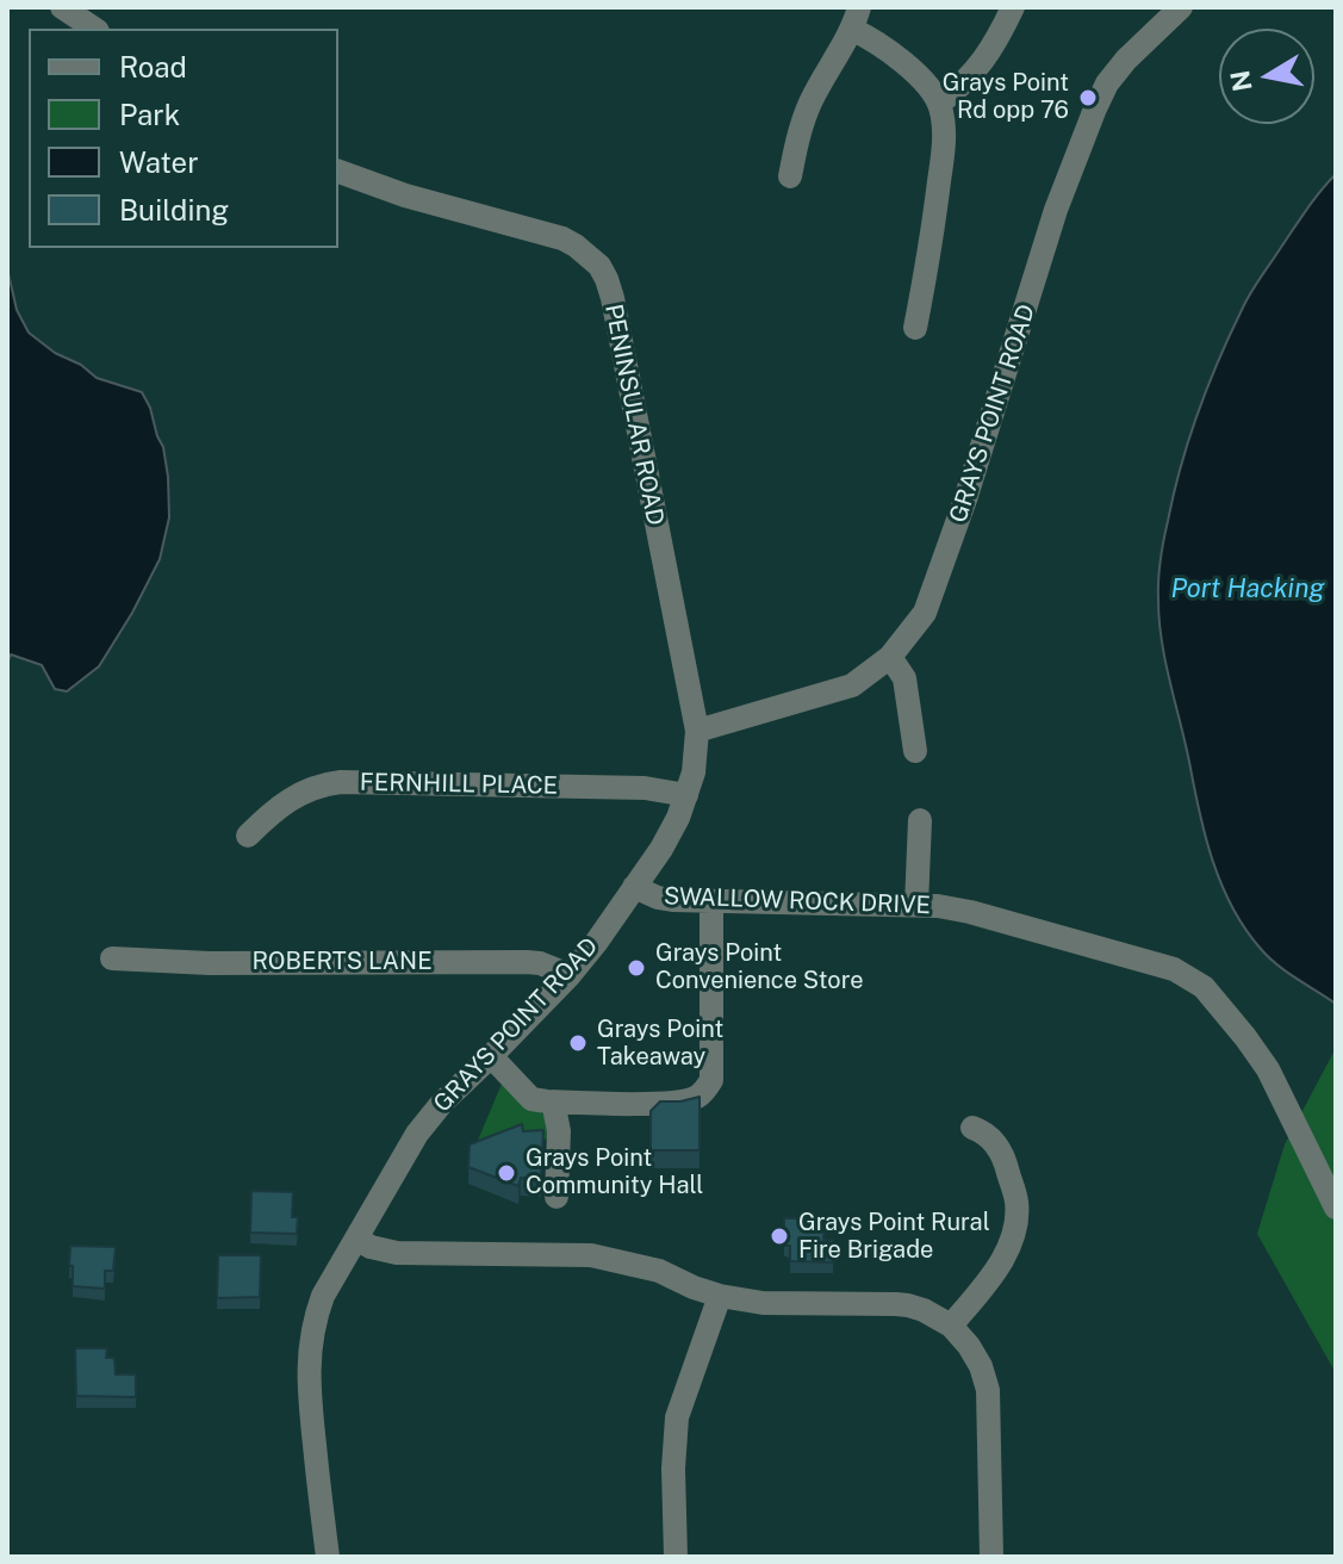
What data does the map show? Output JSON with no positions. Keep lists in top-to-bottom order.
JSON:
{
  "streets": {
    "street": [
      "GRAYS POINT ROAD",
      "PENINSULAR ROAD",
      "FERNHILL PLACE",
      "SWALLOW ROCK DRIVE",
      "ROBERTS LANE"
    ]
  },
  "crossings": [
    ["GRAYS POINT ROAD", "PENINSULAR ROAD"],
    ["GRAYS POINT ROAD", "FERNHILL PLACE"],
    ["GRAYS POINT ROAD", "SWALLOW ROCK DRIVE"],
    ["GRAYS POINT ROAD", "ROBERTS LANE"]
  ],
  "water": ["Port Hacking"],
  "places": [
    "Grays Point Rd opp 76",
    "Grays Point Convenience Store",
    "Grays Point Takeaway",
    "Grays Point Community Hall",
    "Grays Point Rural Fire Brigade"
  ],
  "legend": [
    "Road",
    "Park",
    "Water",
    "Building"
  ],
  "north": "left"
}
